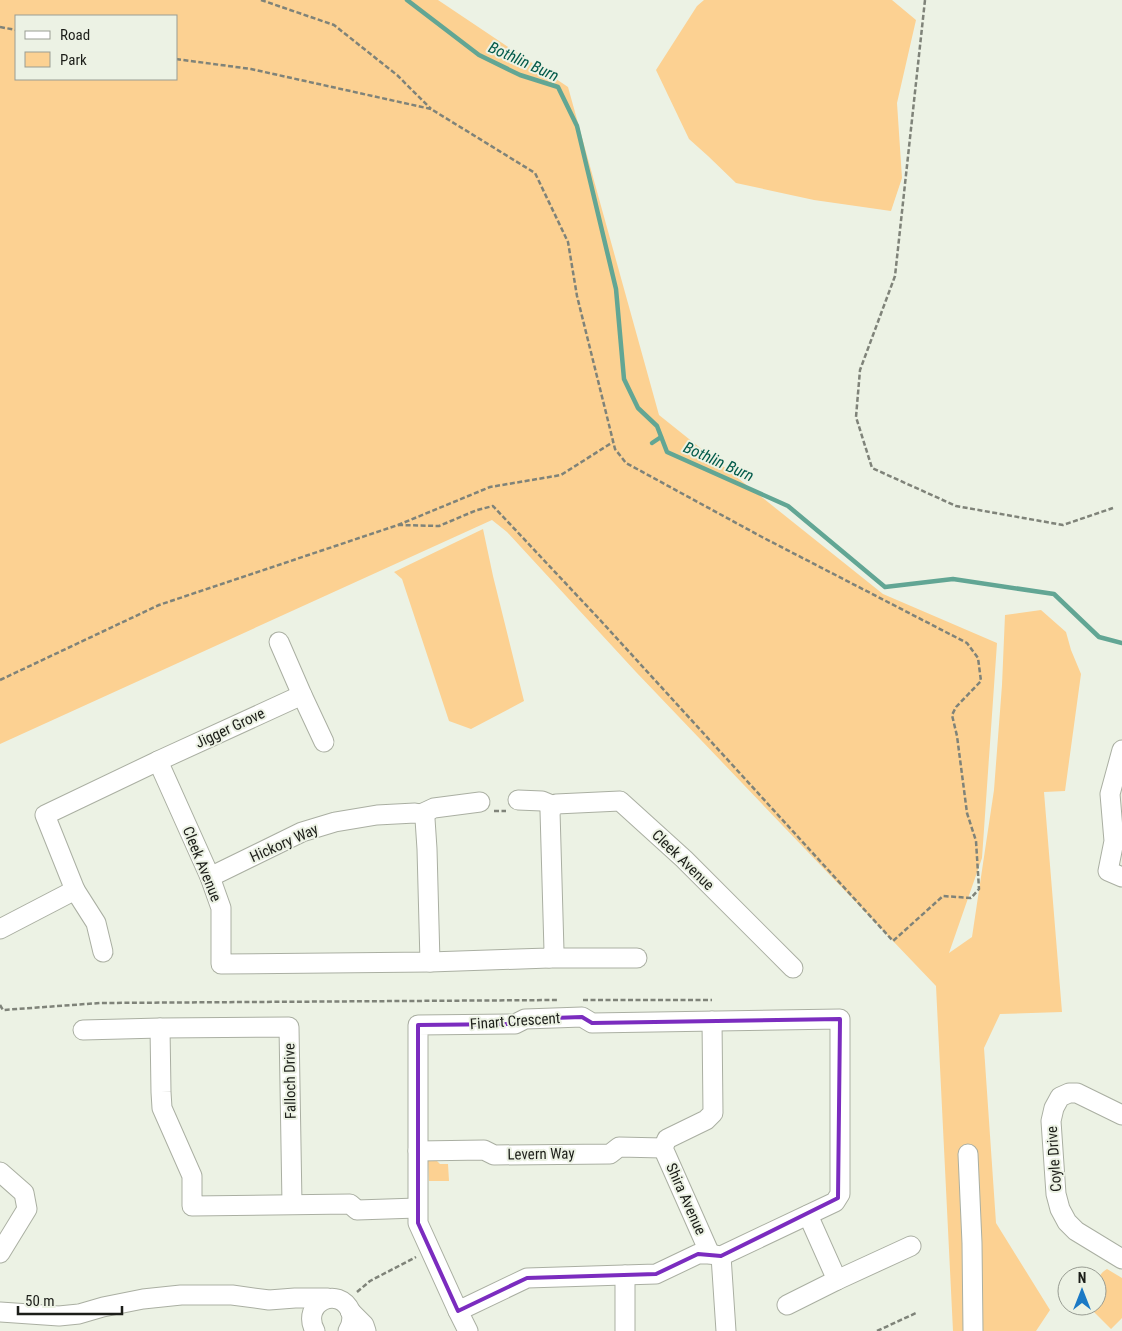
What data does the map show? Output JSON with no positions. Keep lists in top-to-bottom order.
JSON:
{
  "streets": {
    "street": [
      "Jigger Grove",
      "Hickory Way",
      "Cleek Avenue",
      "Finart Crescent",
      "Falloch Drive",
      "Levern Way",
      "Coyle Drive",
      "Shira Avenue"
    ]
  },
  "crossings": [
    ["Jigger Grove", "Cleek Avenue"],
    ["Hickory Way", "Cleek Avenue"],
    ["Finart Crescent", "Levern Way"],
    ["Finart Crescent", "Shira Avenue"],
    ["Levern Way", "Shira Avenue"]
  ],
  "water": ["Bothlin Burn"],
  "legend": ["Road", "Park"],
  "scale_bar": "50 m",
  "north": "top"
}
